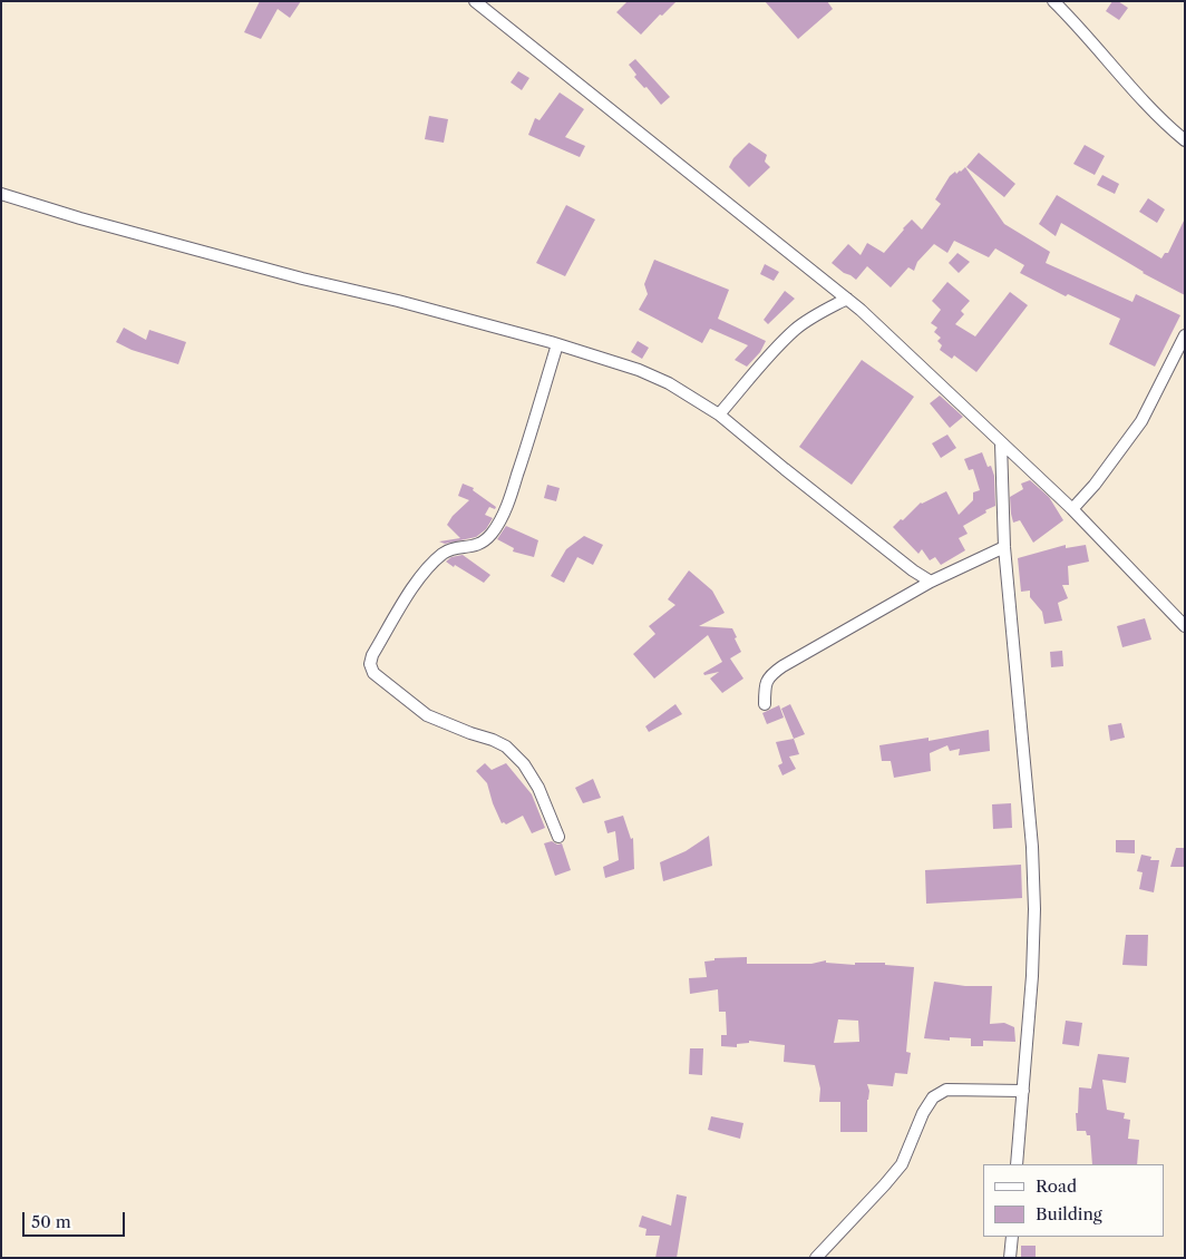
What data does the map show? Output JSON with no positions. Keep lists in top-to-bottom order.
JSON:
{
  "legend": ["Road", "Building"],
  "scale_bar": "50 m"
}
